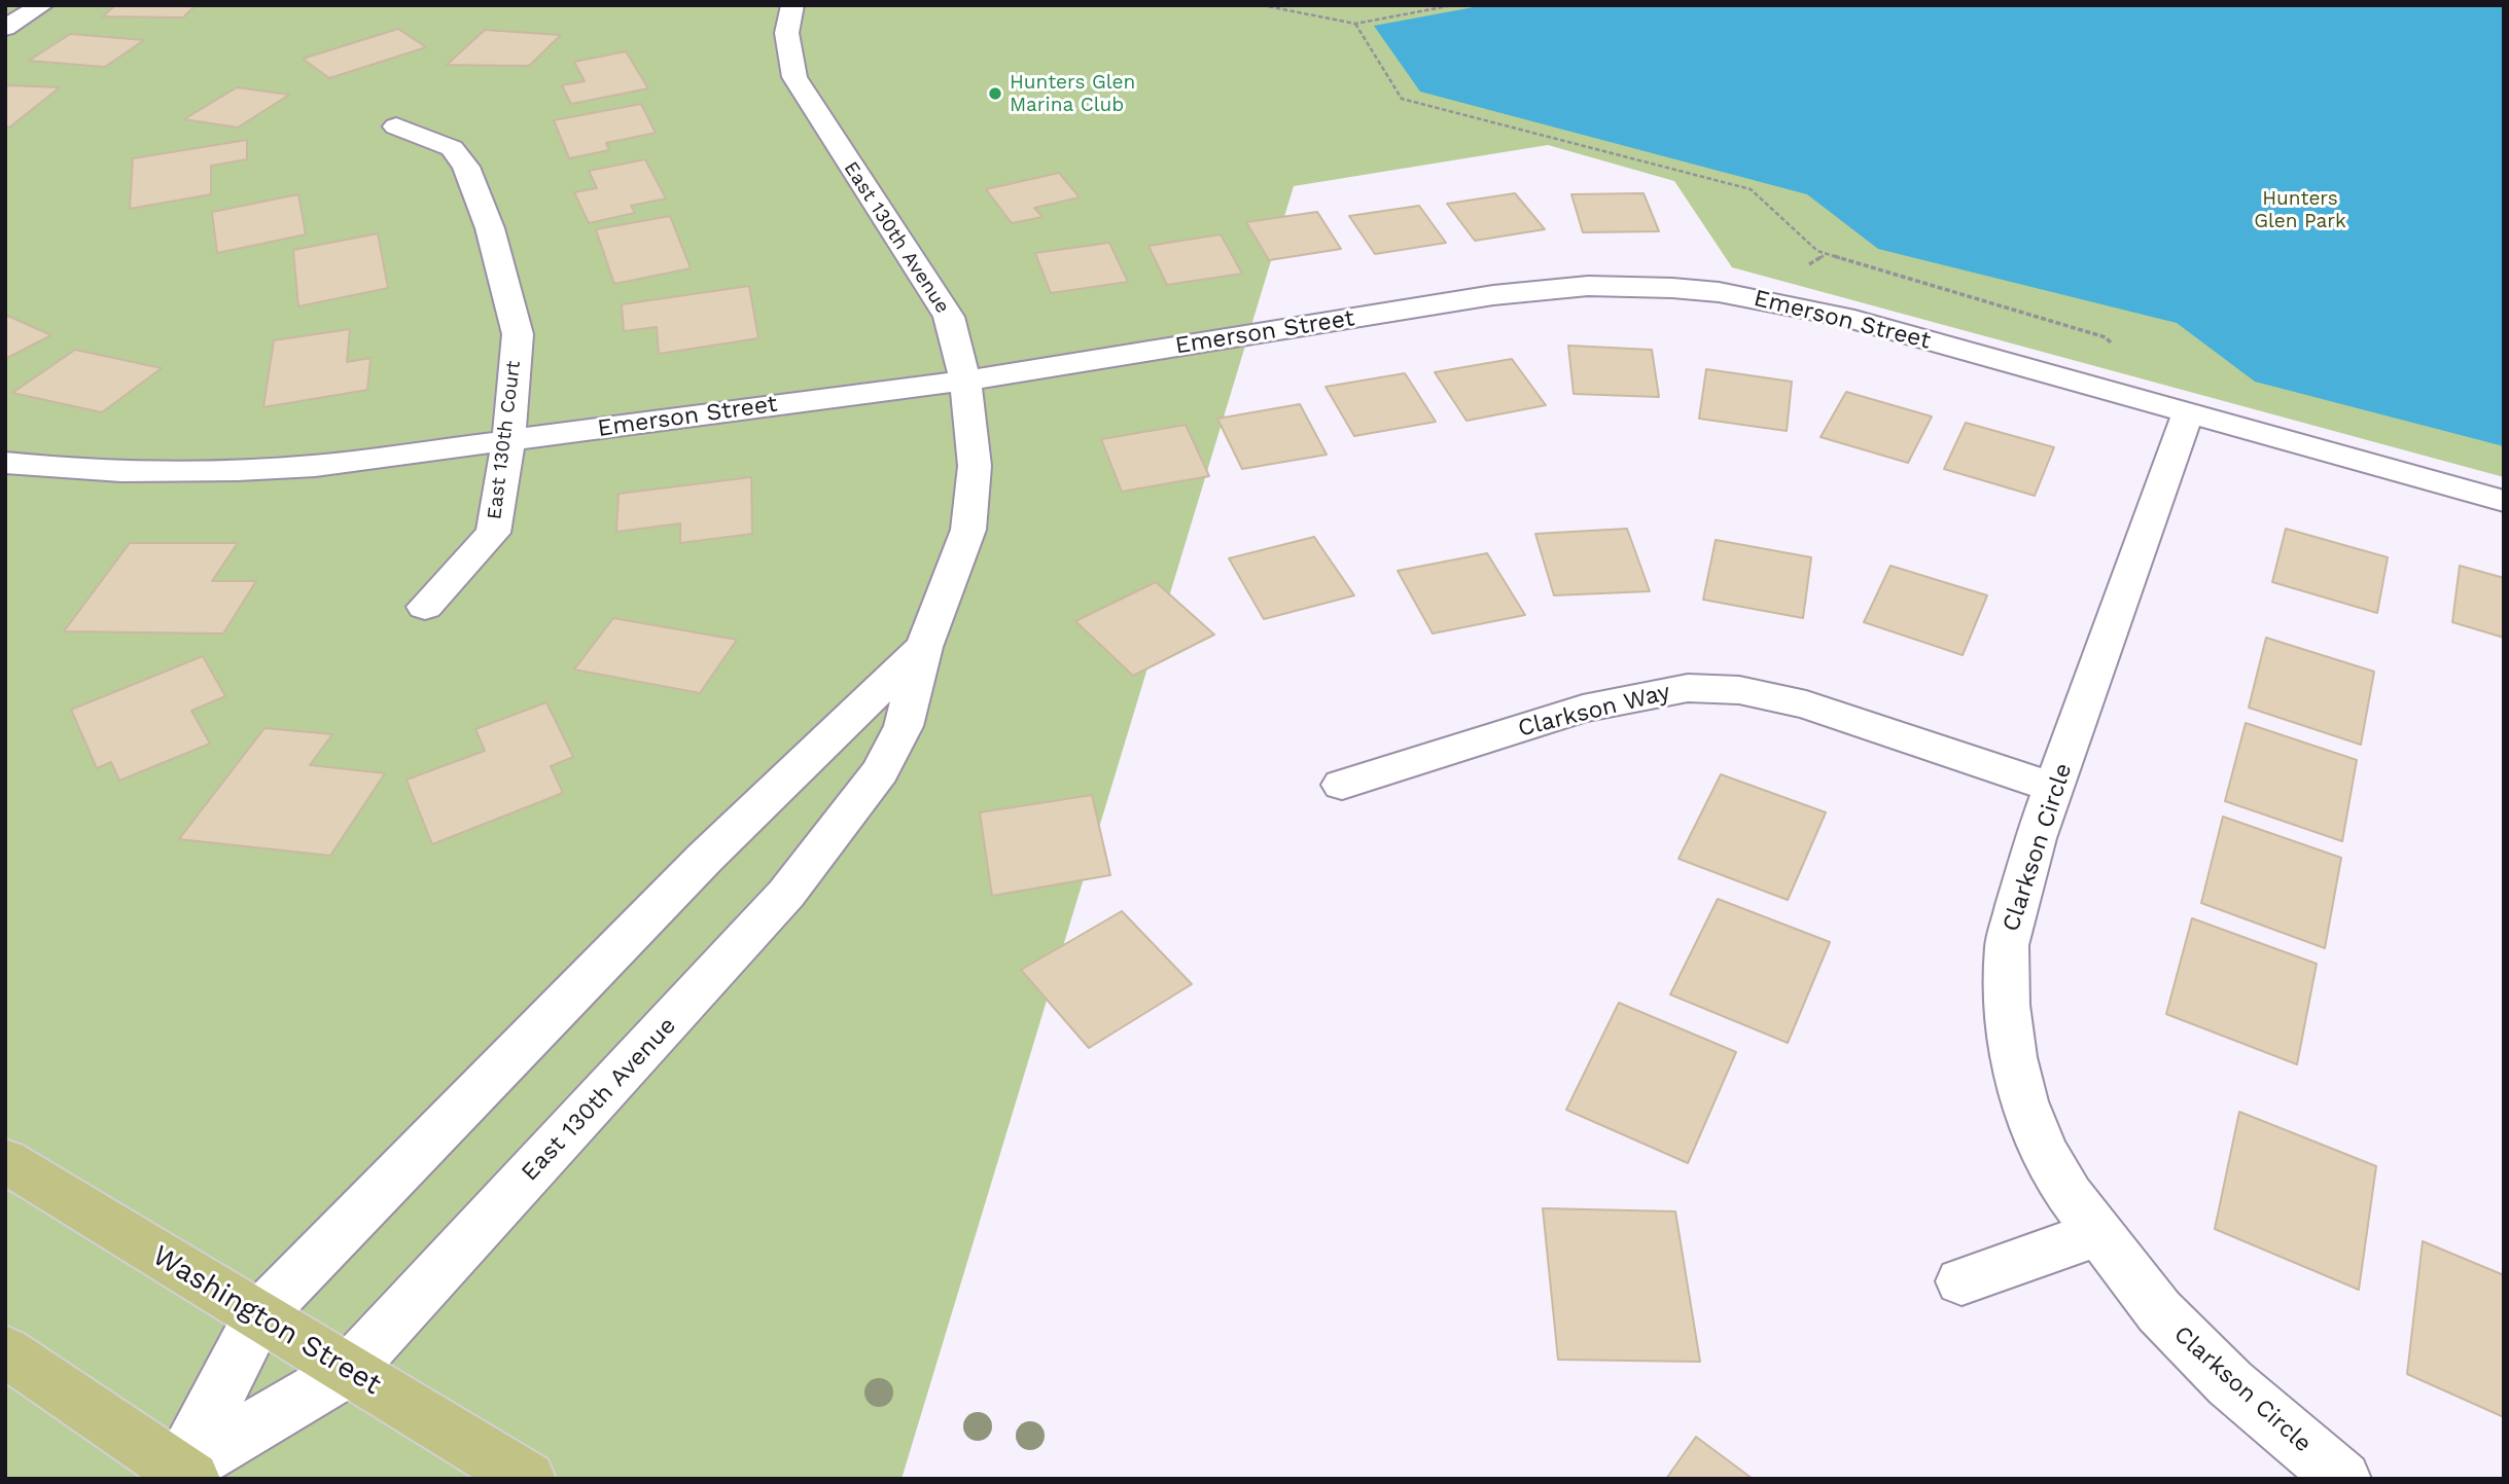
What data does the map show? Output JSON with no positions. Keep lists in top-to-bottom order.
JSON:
{
  "streets": {
    "main road": ["Washington Street"],
    "street": [
      "East 130th Avenue",
      "Emerson Street",
      "East 130th Court",
      "Clarkson Way",
      "Clarkson Circle"
    ]
  },
  "crossings": [
    ["East 130th Avenue", "Emerson Street"],
    ["East 130th Avenue", "Washington Street"],
    ["Emerson Street", "East 130th Court"],
    ["Emerson Street", "Clarkson Circle"],
    ["Clarkson Way", "Clarkson Circle"]
  ],
  "parks": ["Hunters Glen Park"],
  "places": ["Hunters Glen Marina Club"]
}
